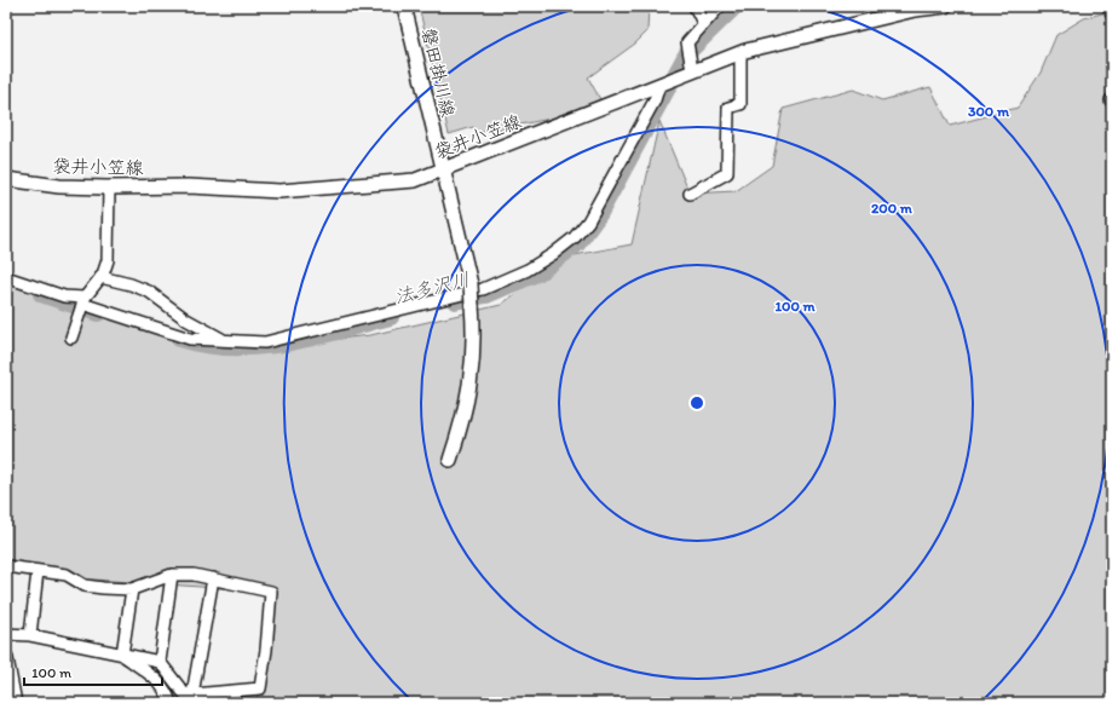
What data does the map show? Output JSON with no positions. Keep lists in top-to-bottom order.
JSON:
{
  "streets": {
    "main road": ["磐田掛川線", "袋井小笠線"]
  },
  "crossings": [
    ["磐田掛川線", "袋井小笠線"]
  ],
  "water": ["法多沢川"],
  "scale_bar": "100 m",
  "rings": ["300 m", "200 m", "100 m"]
}
